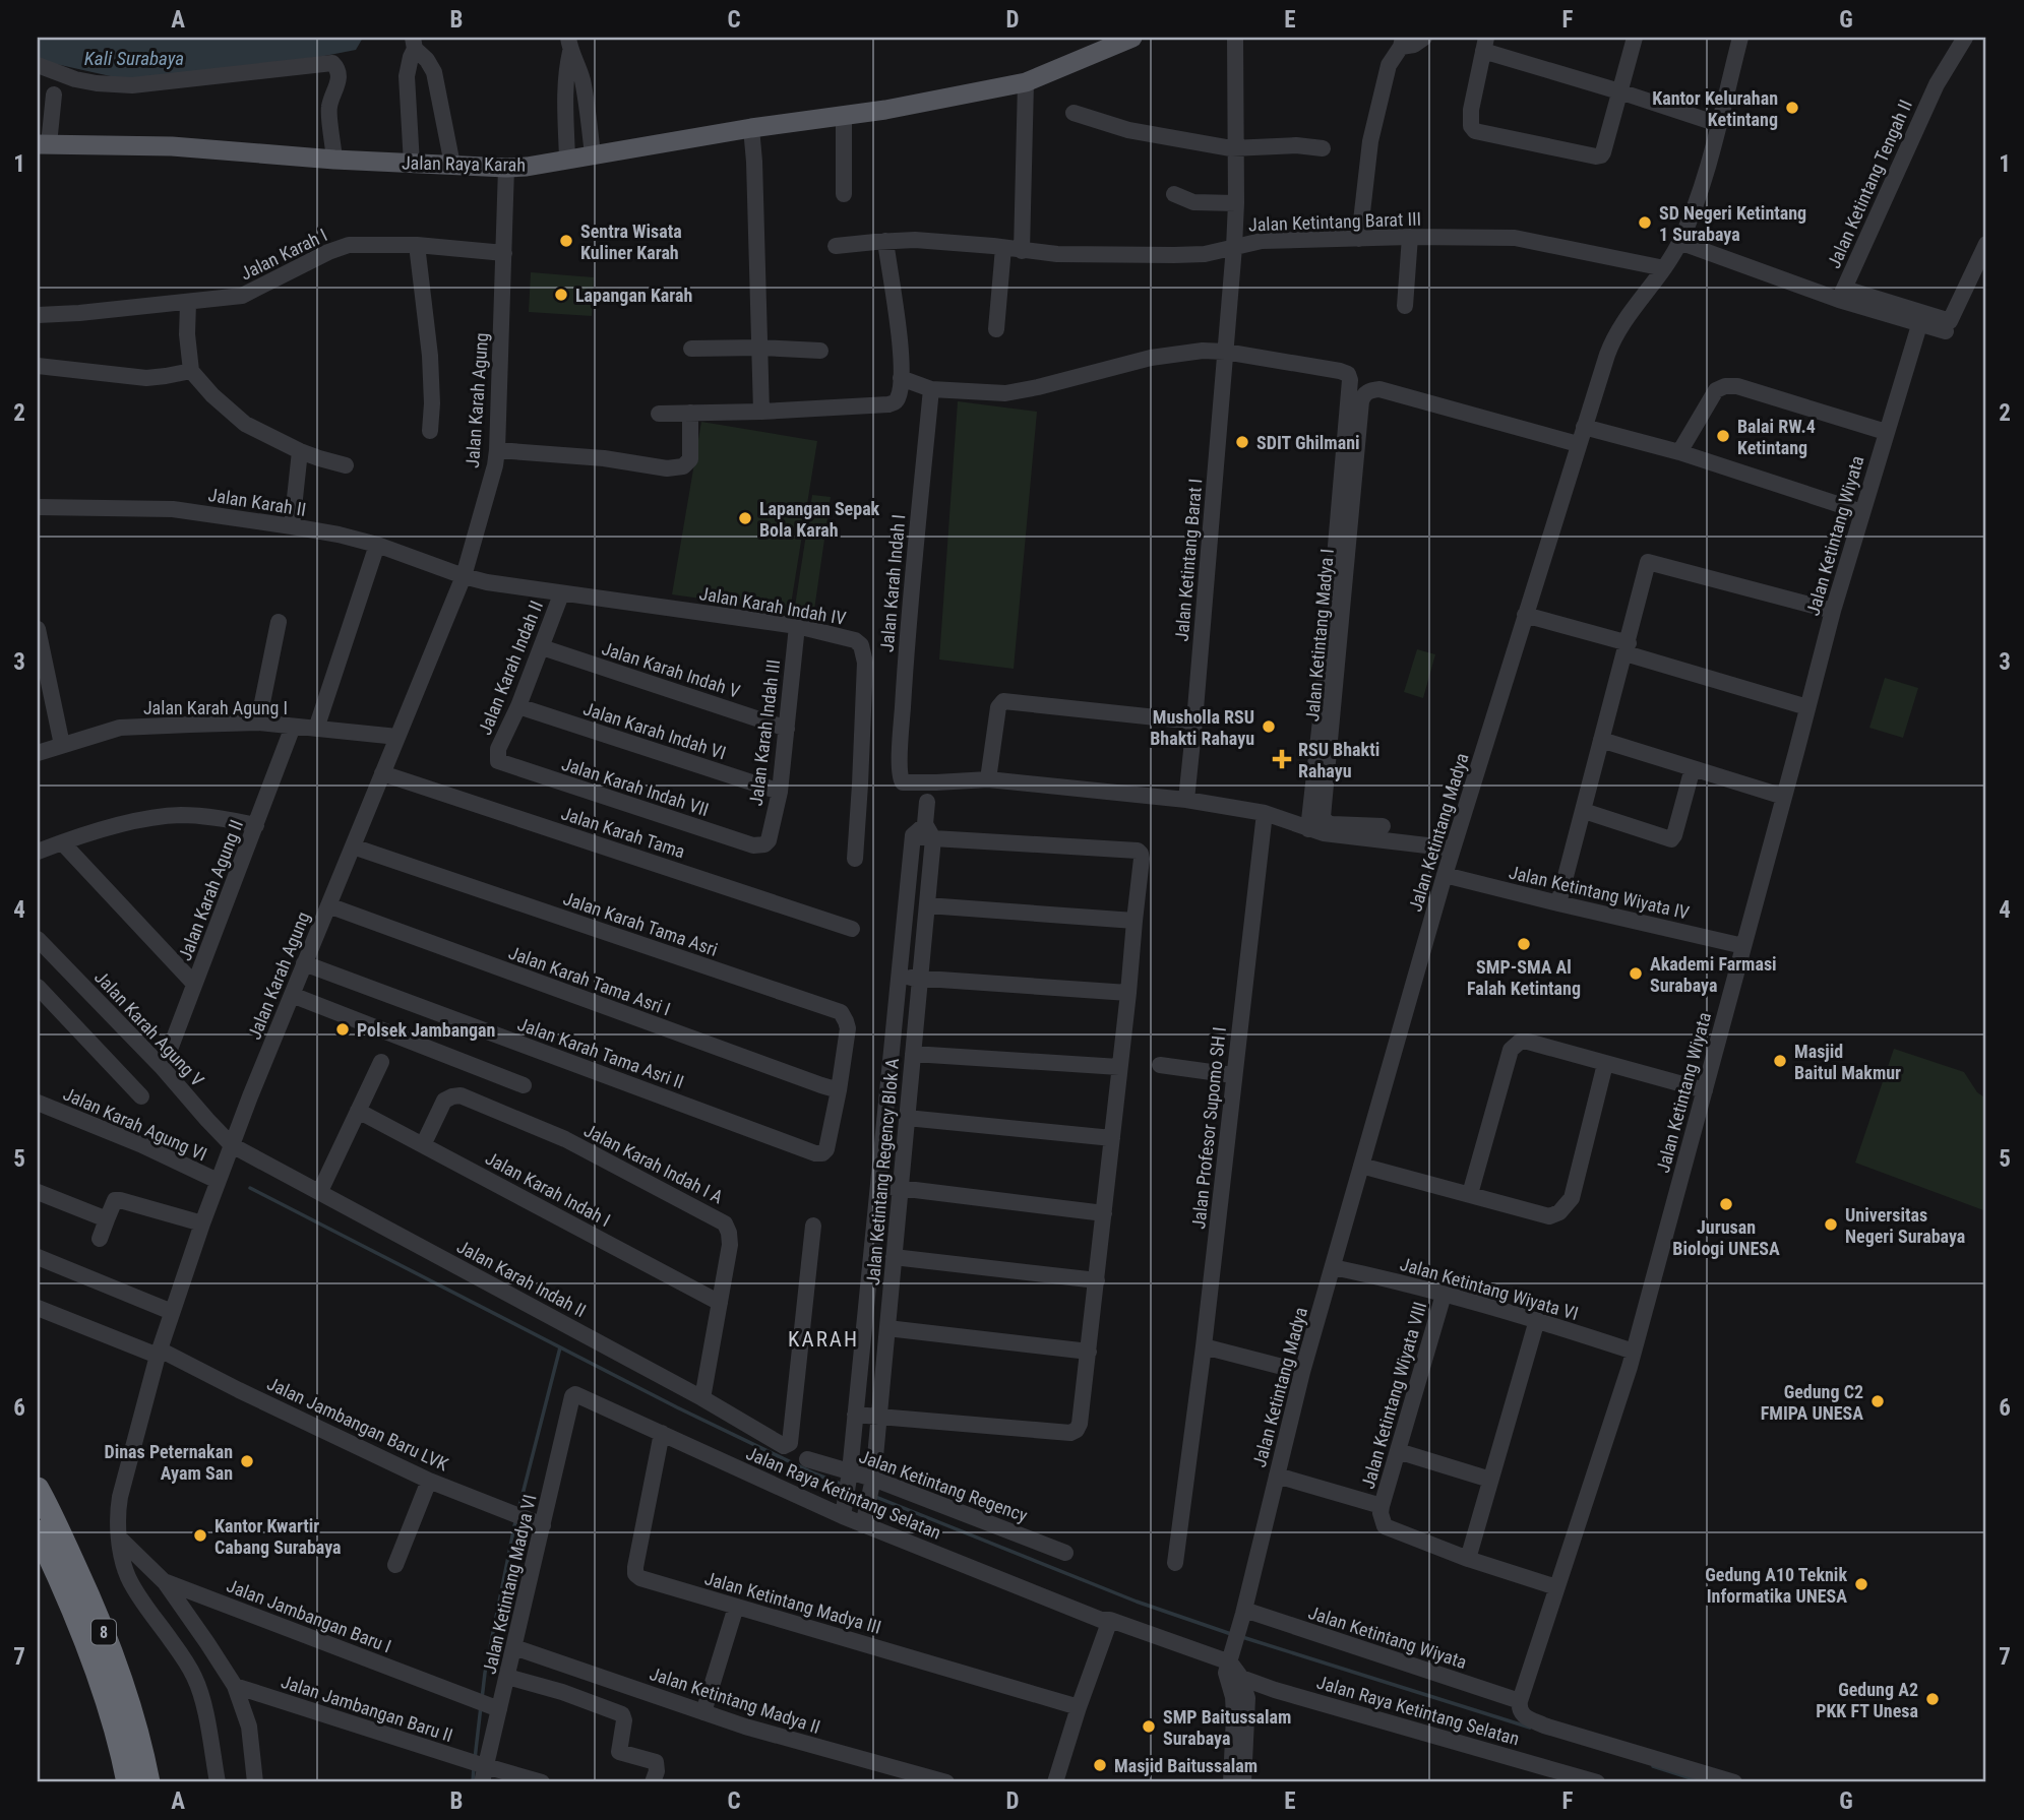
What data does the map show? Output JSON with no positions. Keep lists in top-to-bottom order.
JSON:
{
  "streets": {
    "highway": ["8"],
    "main road": ["Jalan Raya Karah"],
    "street": [
      "Jalan Ketintang Tengah II",
      "Jalan Ketintang Barat III",
      "Jalan Karah I",
      "Jalan Karah Agung",
      "Jalan Karah II",
      "Jalan Ketintang Wiyata",
      "Jalan Ketintang Barat I",
      "Jalan Karah Indah I",
      "Jalan Karah Indah IV",
      "Jalan Ketintang Madya I",
      "Jalan Karah Indah II",
      "Jalan Karah Indah V",
      "Jalan Karah Agung I",
      "Jalan Karah Indah VI",
      "Jalan Karah Indah III",
      "Jalan Karah Indah VII",
      "Jalan Karah Tama",
      "Jalan Ketintang Madya",
      "Jalan Karah Agung II",
      "Jalan Ketintang Wiyata IV",
      "Jalan Karah Tama Asri",
      "Jalan Karah Tama Asri I",
      "Jalan Karah Agung V",
      "Jalan Karah Tama Asri II",
      "Jalan Karah Agung VI",
      "Jalan Profesor Supomo SH I",
      "Jalan Karah Indah I A",
      "Jalan Ketintang Regency Blok A",
      "Jalan Ketintang Wiyata VI",
      "Jalan Ketintang Wiyata VIII",
      "Jalan Jambangan Baru LVK",
      "Jalan Ketintang Regency",
      "Jalan Raya Ketintang Selatan",
      "Jalan Ketintang Madya VI",
      "Jalan Ketintang Madya III",
      "Jalan Jambangan Baru I",
      "Jalan Ketintang Madya II",
      "Jalan Jambangan Baru II"
    ]
  },
  "crossings": [
    ["Jalan Raya Karah", "Jalan Karah Agung"],
    ["Jalan Ketintang Barat III", "Jalan Ketintang Barat I"],
    ["Jalan Ketintang Barat III", "Jalan Ketintang Madya"],
    ["Jalan Karah I", "Jalan Karah Agung"],
    ["Jalan Karah Agung", "Jalan Karah II"],
    ["Jalan Karah Agung", "Jalan Karah Indah IV"],
    ["Jalan Karah Agung", "Jalan Karah Indah II"],
    ["Jalan Karah Agung", "Jalan Karah Agung I"],
    ["Jalan Karah Agung", "Jalan Karah Tama"],
    ["Jalan Karah Agung", "Jalan Karah Tama Asri"],
    ["Jalan Karah Agung", "Jalan Karah Tama Asri I"],
    ["Jalan Karah Agung", "Jalan Karah Agung V"],
    ["Jalan Karah Agung", "Jalan Karah Tama Asri II"],
    ["Jalan Karah Agung", "Jalan Karah Agung VI"],
    ["Jalan Karah Agung", "Jalan Jambangan Baru LVK"],
    ["Jalan Karah Agung", "Jalan Jambangan Baru I"],
    ["Jalan Karah II", "Jalan Karah Indah IV"],
    ["Jalan Ketintang Wiyata", "Jalan Ketintang Madya"],
    ["Jalan Ketintang Wiyata", "Jalan Ketintang Wiyata IV"],
    ["Jalan Ketintang Wiyata", "Jalan Ketintang Wiyata VI"],
    ["Jalan Ketintang Wiyata", "Jalan Ketintang Wiyata VIII"],
    ["Jalan Ketintang Barat I", "Jalan Ketintang Madya I"],
    ["Jalan Karah Indah I", "Jalan Karah Indah I A"],
    ["Jalan Karah Indah IV", "Jalan Karah Indah II"],
    ["Jalan Karah Indah IV", "Jalan Karah Indah III"],
    ["Jalan Ketintang Madya I", "Jalan Ketintang Madya"],
    ["Jalan Karah Indah II", "Jalan Karah Indah V"],
    ["Jalan Karah Indah II", "Jalan Karah Indah VI"],
    ["Jalan Karah Indah II", "Jalan Karah Indah VII"],
    ["Jalan Karah Indah II", "Jalan Karah Agung V"],
    ["Jalan Karah Indah II", "Jalan Karah Indah I A"],
    ["Jalan Karah Indah V", "Jalan Karah Indah III"],
    ["Jalan Karah Agung I", "Jalan Karah Agung II"],
    ["Jalan Karah Indah VI", "Jalan Karah Indah III"],
    ["Jalan Karah Indah III", "Jalan Karah Indah VII"],
    ["Jalan Ketintang Madya", "Jalan Ketintang Wiyata IV"],
    ["Jalan Ketintang Madya", "Jalan Ketintang Wiyata VI"],
    ["Jalan Ketintang Madya", "Jalan Ketintang Wiyata VIII"],
    ["Jalan Ketintang Madya", "Jalan Raya Ketintang Selatan"],
    ["Jalan Karah Agung II", "Jalan Karah Agung V"],
    ["Jalan Karah Tama Asri", "Jalan Karah Tama Asri I"],
    ["Jalan Karah Tama Asri", "Jalan Karah Tama Asri II"],
    ["Jalan Karah Tama Asri I", "Jalan Karah Tama Asri II"],
    ["Jalan Ketintang Regency Blok A", "Jalan Ketintang Regency"],
    ["Jalan Ketintang Regency Blok A", "Jalan Raya Ketintang Selatan"],
    ["Jalan Ketintang Wiyata VI", "Jalan Ketintang Wiyata VIII"],
    ["Jalan Jambangan Baru LVK", "Jalan Ketintang Madya VI"],
    ["Jalan Raya Ketintang Selatan", "Jalan Ketintang Madya VI"],
    ["Jalan Raya Ketintang Selatan", "Jalan Ketintang Madya III"],
    ["Jalan Ketintang Madya VI", "Jalan Jambangan Baru I"],
    ["Jalan Ketintang Madya VI", "Jalan Ketintang Madya II"],
    ["Jalan Ketintang Madya VI", "Jalan Jambangan Baru II"]
  ],
  "districts": ["KARAH"],
  "water": ["Kali Surabaya"],
  "places": {
    "other": [
      "Kantor Kelurahan Ketintang",
      "SD Negeri Ketintang 1 Surabaya",
      "Sentra Wisata Kuliner Karah",
      "Lapangan Karah",
      "Balai RW.4 Ketintang",
      "SDIT Ghilmani",
      "Lapangan Sepak Bola Karah",
      "Musholla RSU Bhakti Rahayu",
      "SMP-SMA Al Falah Ketintang",
      "Akademi Farmasi Surabaya",
      "Polsek Jambangan",
      "Masjid Baitul Makmur",
      "Jurusan Biologi UNESA",
      "Universitas Negeri Surabaya",
      "Gedung C2 FMIPA UNESA",
      "Dinas Peternakan Ayam San",
      "Kantor Kwartir Cabang Surabaya",
      "Gedung A10 Teknik Informatika UNESA",
      "Gedung A2 PKK FT Unesa",
      "SMP Baitussalam Surabaya",
      "Masjid Baitussalam"
    ],
    "health": ["RSU Bhakti Rahayu"]
  },
  "grid": {
    "columns": [
      "A",
      "B",
      "C",
      "D",
      "E",
      "F",
      "G"
    ],
    "rows": [
      "1",
      "2",
      "3",
      "4",
      "5",
      "6",
      "7"
    ]
  }
}
